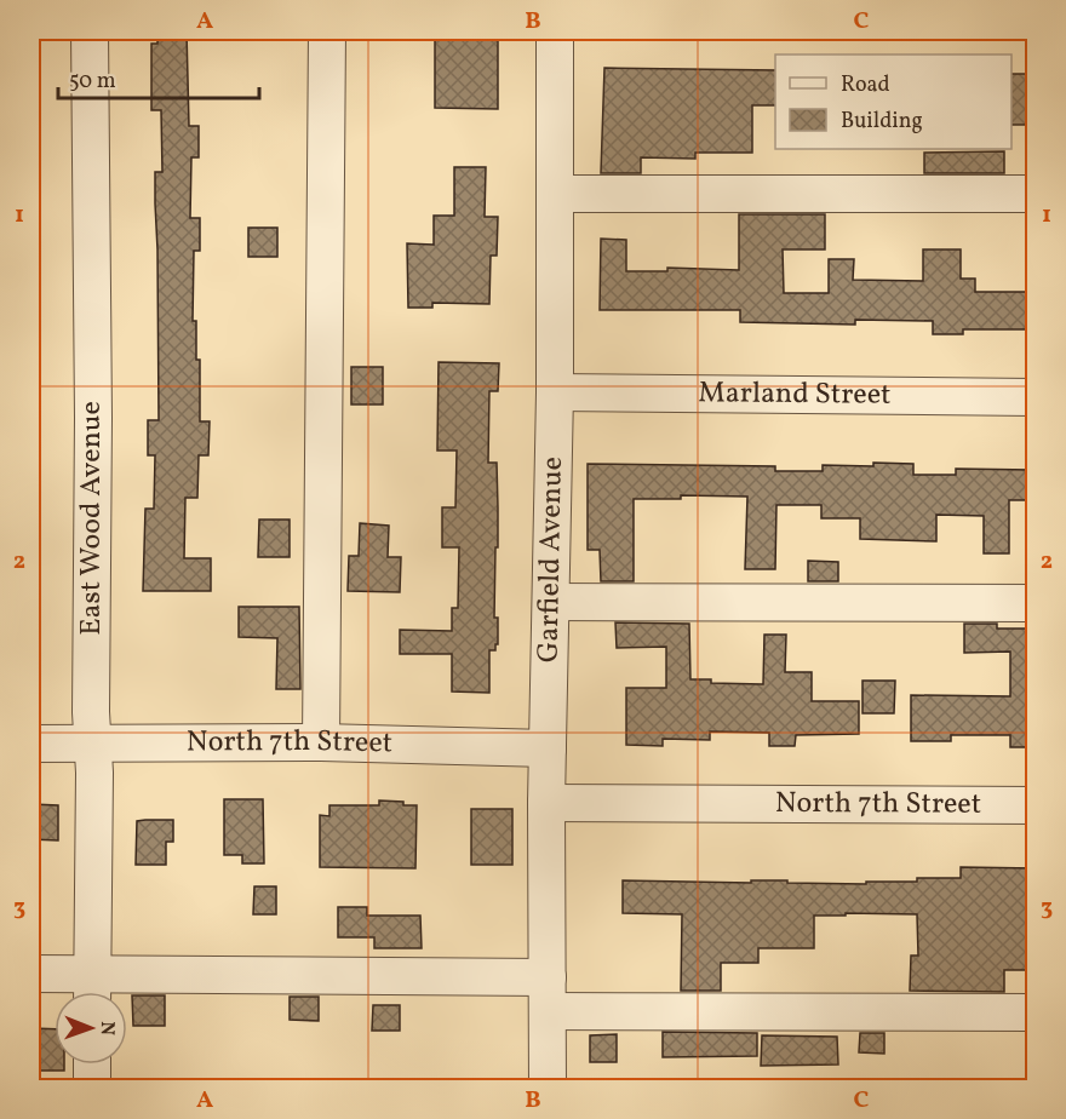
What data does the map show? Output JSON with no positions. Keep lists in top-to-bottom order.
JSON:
{
  "streets": {
    "street": [
      "Marland Street",
      "East Wood Avenue",
      "Garfield Avenue",
      "North 7th Street"
    ]
  },
  "crossings": [
    ["Marland Street", "Garfield Avenue"],
    ["East Wood Avenue", "North 7th Street"],
    ["Garfield Avenue", "North 7th Street"]
  ],
  "legend": ["Road", "Building"],
  "scale_bar": "50 m",
  "north": "right",
  "grid": {
    "columns": ["A", "B", "C"],
    "rows": ["1", "2", "3"]
  }
}
